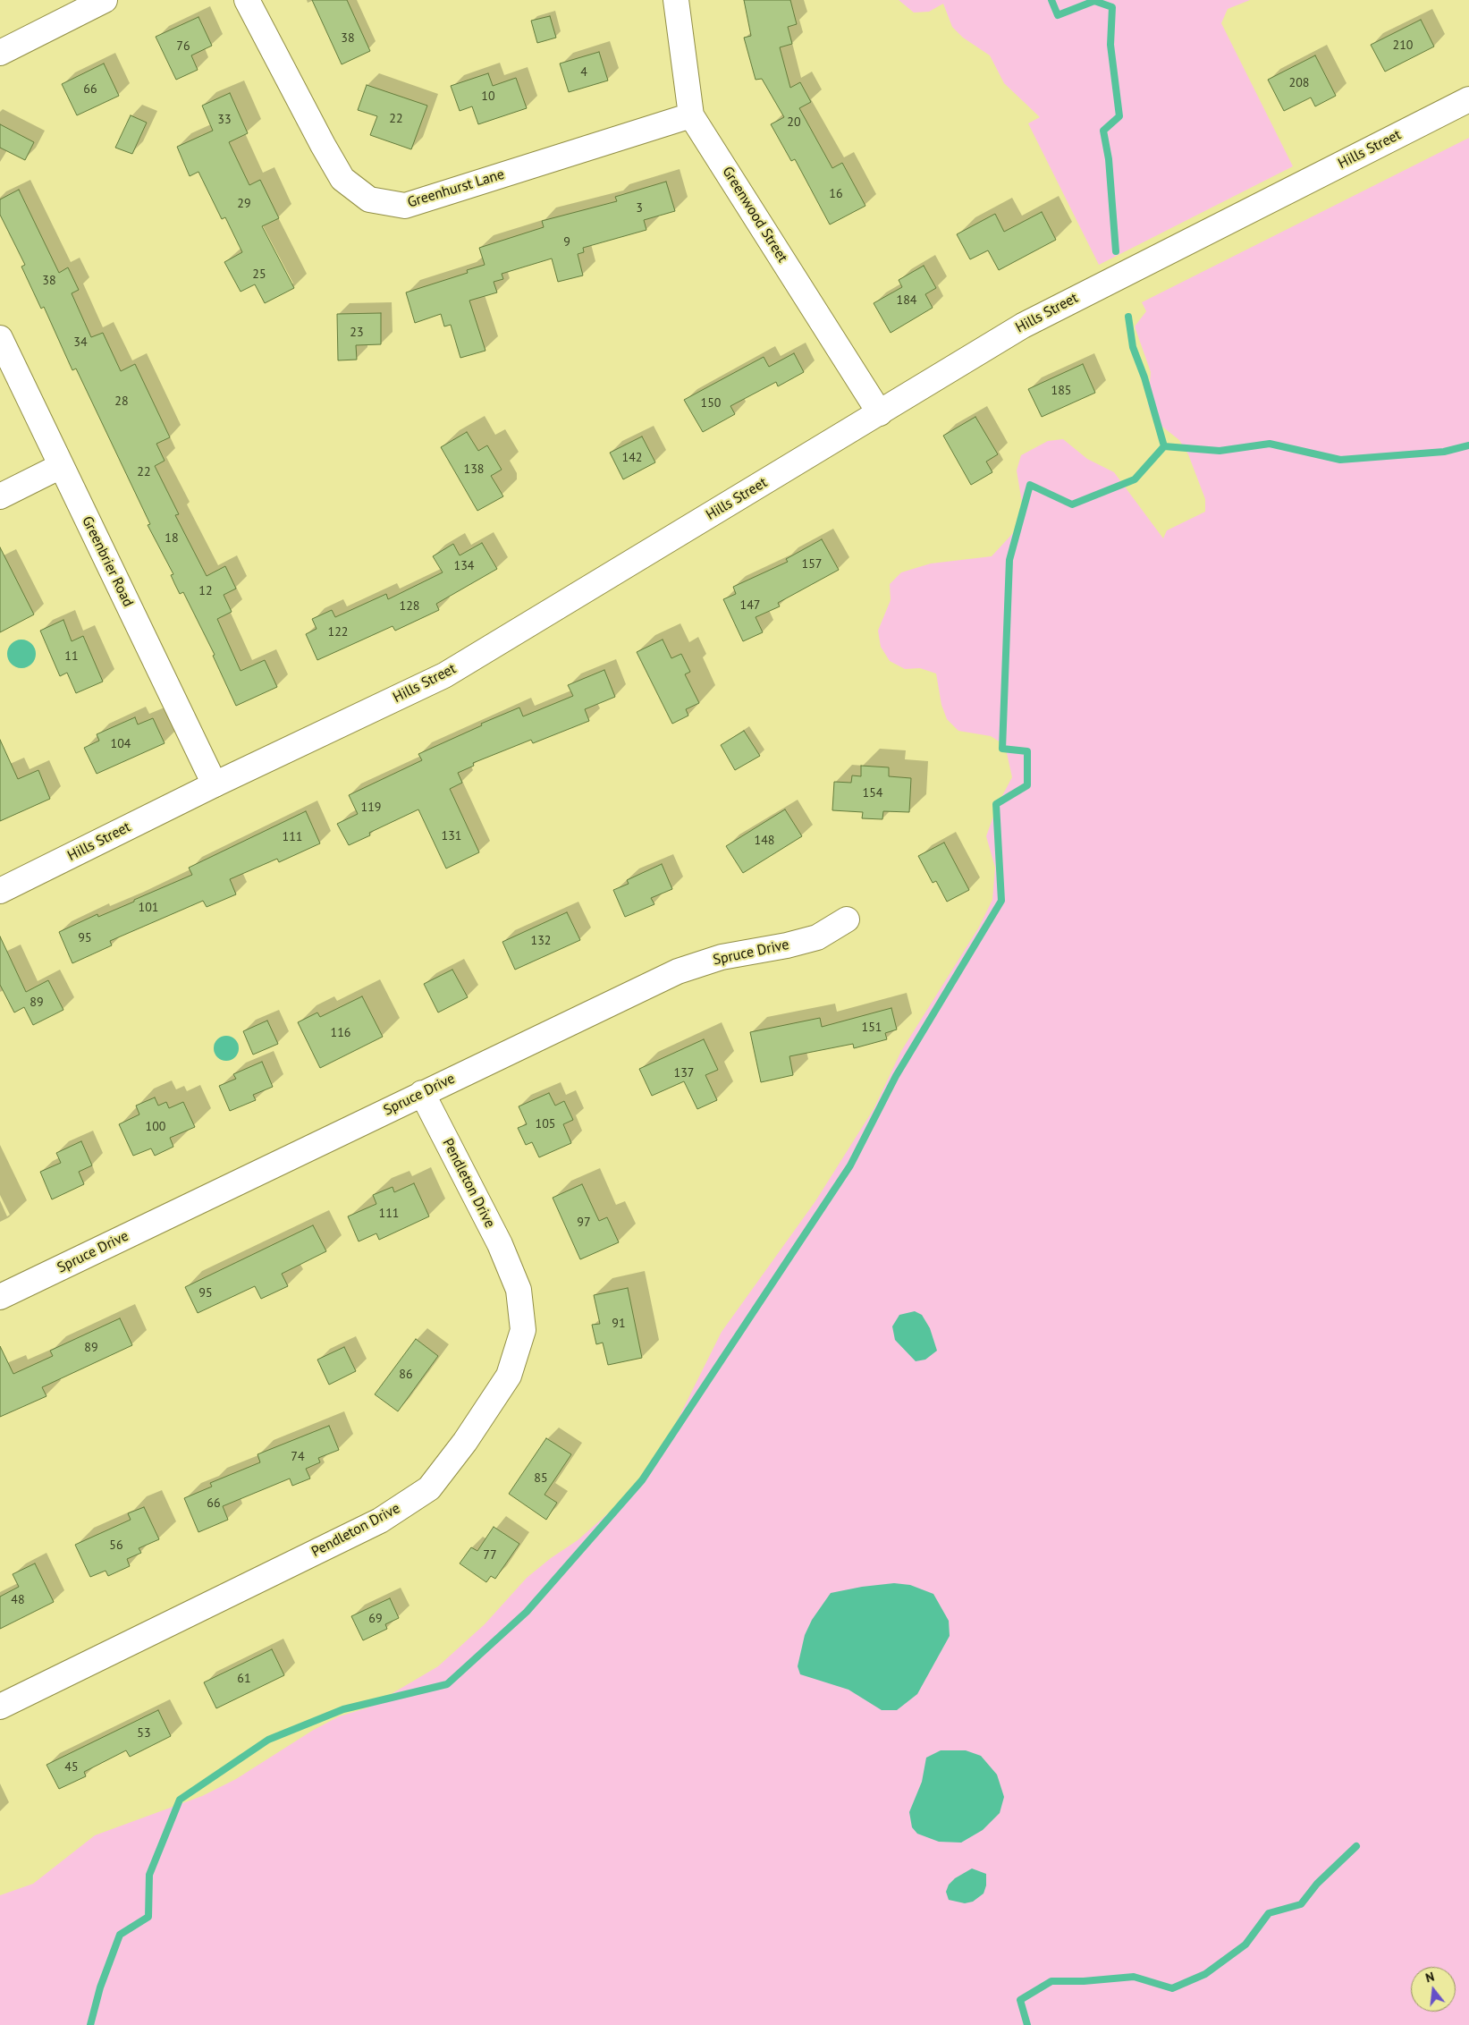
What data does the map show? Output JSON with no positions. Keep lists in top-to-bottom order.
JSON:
{
  "streets": {
    "street": [
      "Hills Street",
      "Greenhurst Lane",
      "Greenwood Street",
      "Greenbrier Road",
      "Spruce Drive",
      "Pendleton Drive"
    ]
  },
  "crossings": [
    ["Hills Street", "Greenwood Street"],
    ["Hills Street", "Greenbrier Road"],
    ["Greenhurst Lane", "Greenwood Street"],
    ["Spruce Drive", "Pendleton Drive"]
  ],
  "house_numbers": [
    "38",
    "210",
    "76",
    "4",
    "208",
    "66",
    "10",
    "22",
    "33",
    "20",
    "16",
    "29",
    "3",
    "9",
    "25",
    "38",
    "184",
    "23",
    "34",
    "185",
    "28",
    "150",
    "142",
    "138",
    "22",
    "18",
    "157",
    "134",
    "12",
    "147",
    "128",
    "122",
    "11",
    "104",
    "154",
    "119",
    "131",
    "111",
    "148",
    "101",
    "95",
    "132",
    "89",
    "151",
    "116",
    "137",
    "105",
    "100",
    "111",
    "97",
    "95",
    "91",
    "89",
    "86",
    "74",
    "85",
    "66",
    "56",
    "77",
    "48",
    "69",
    "61",
    "53",
    "45"
  ],
  "north": "top"
}
